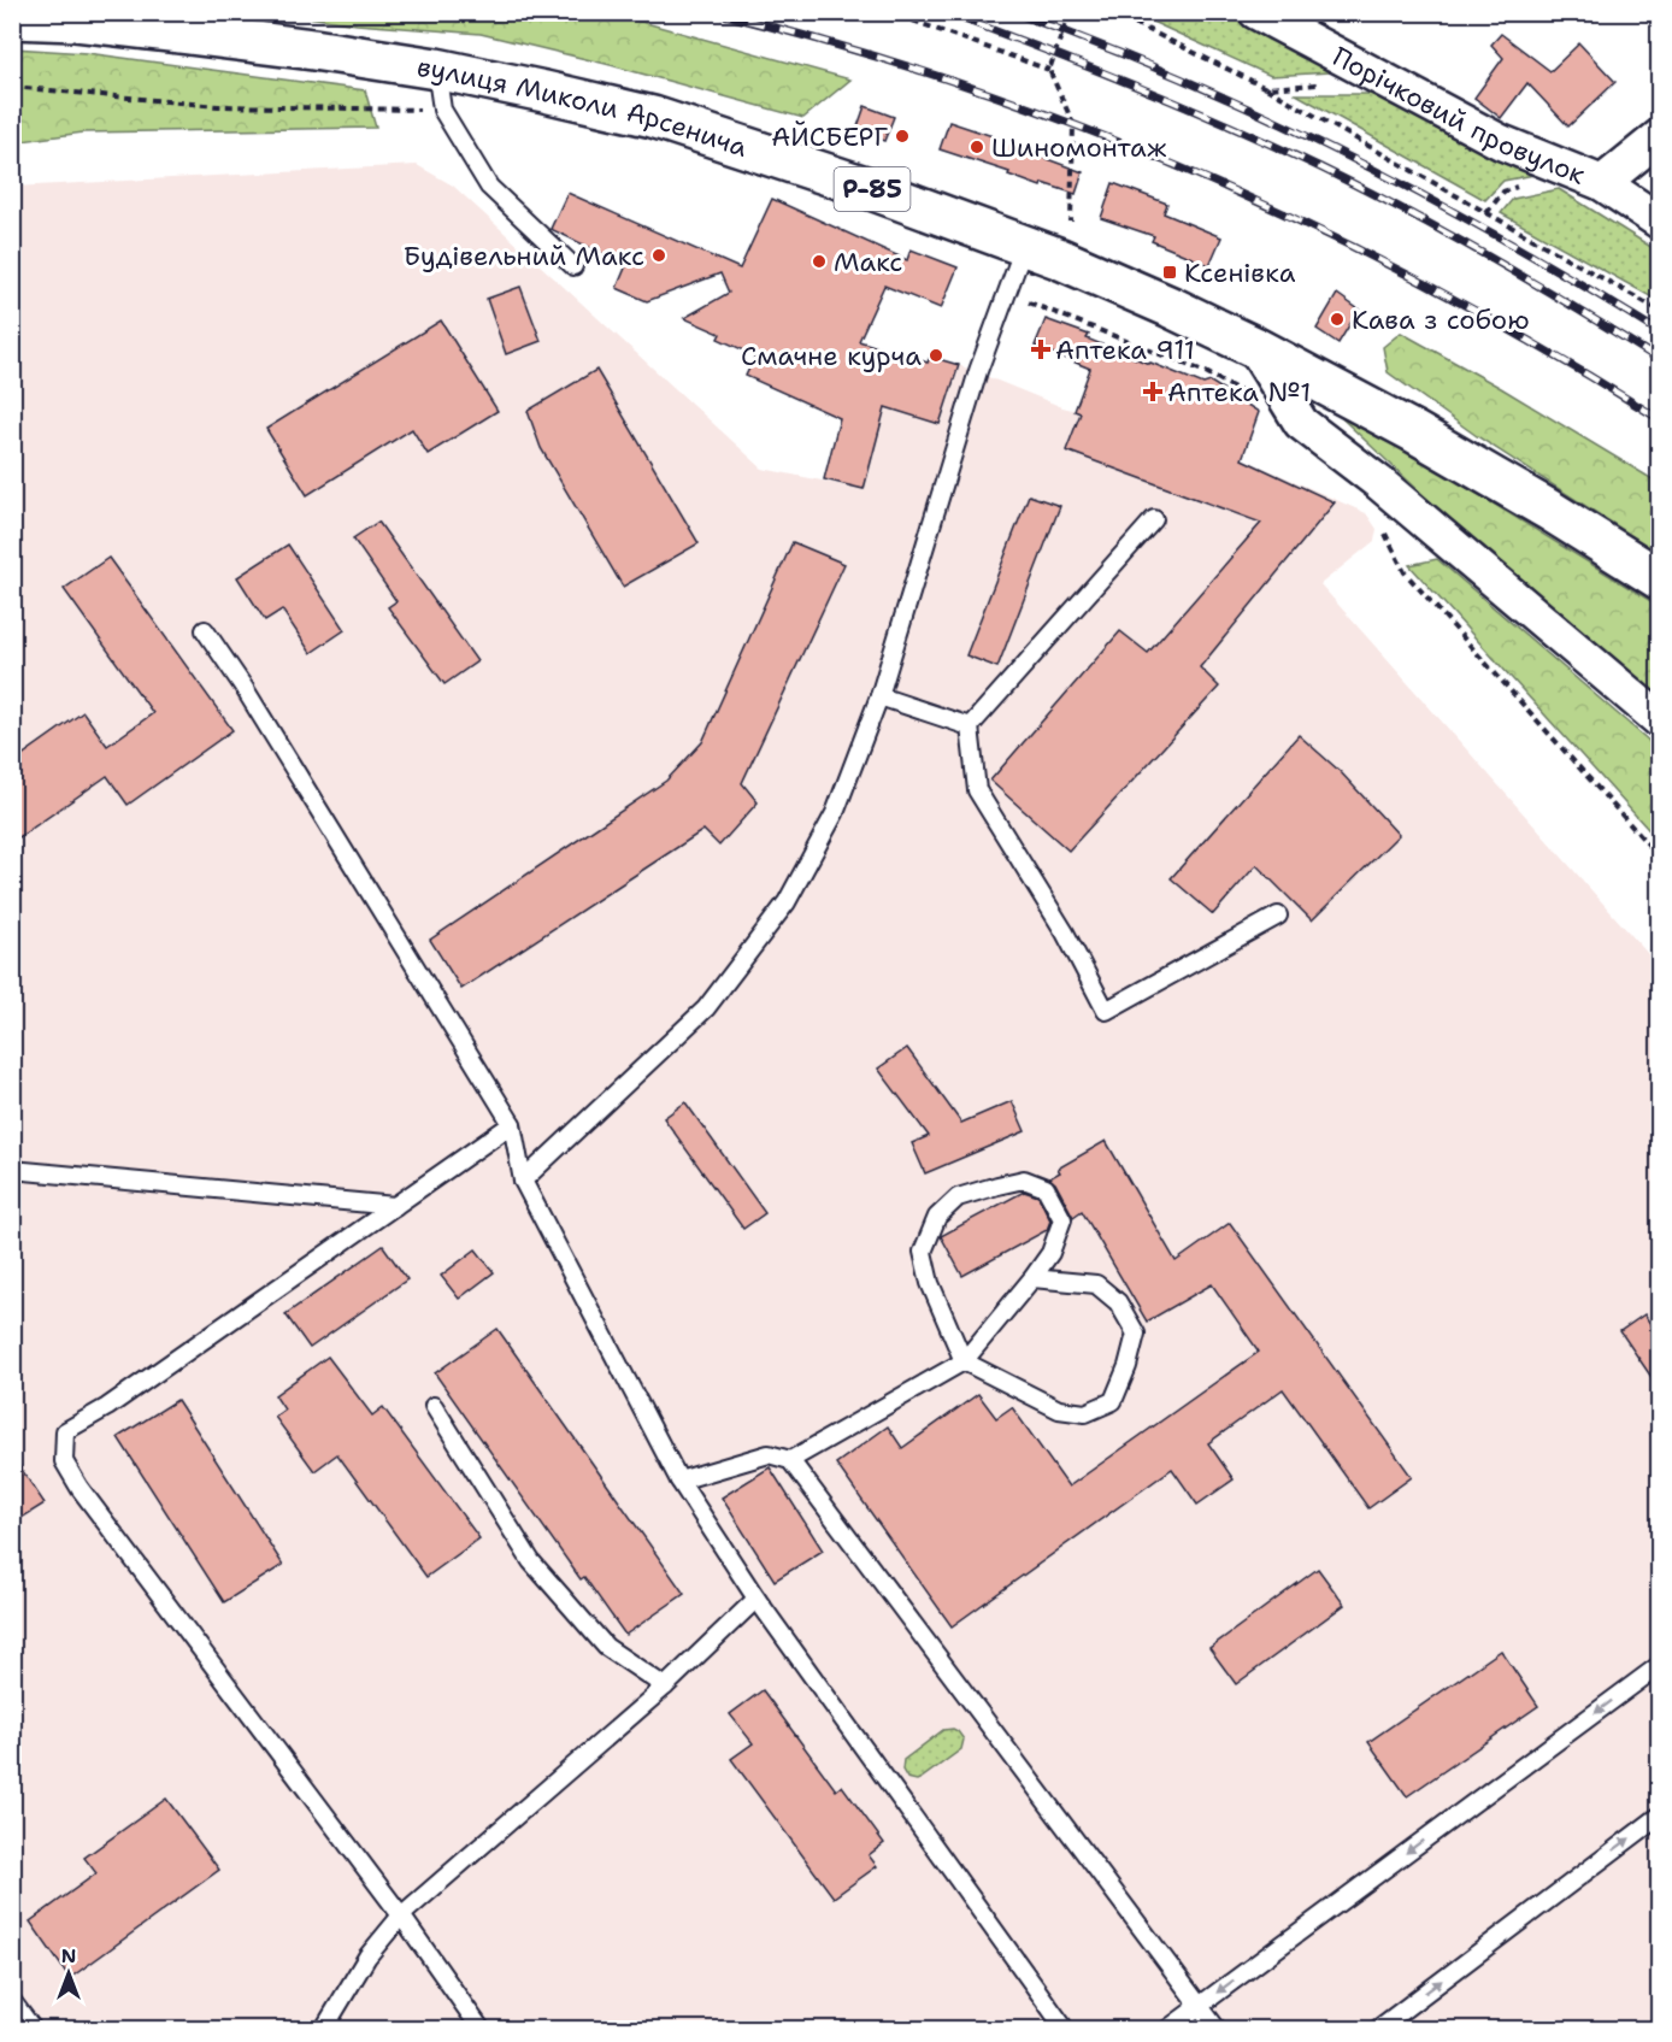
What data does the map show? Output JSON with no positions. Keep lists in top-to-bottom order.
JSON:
{
  "streets": {
    "main road": ["вулиця Миколи Арсенича", "Р-85"],
    "street": ["Порічковий провулок"]
  },
  "places": {
    "other": [
      "АЙСБЕРГ",
      "Шиномонтаж",
      "Будівельний Макс",
      "Макс",
      "Кава з собою",
      "Смачне курча"
    ],
    "transit": ["Ксенівка"],
    "health": ["Аптека 911", "Аптека №1"]
  },
  "north": "top"
}
